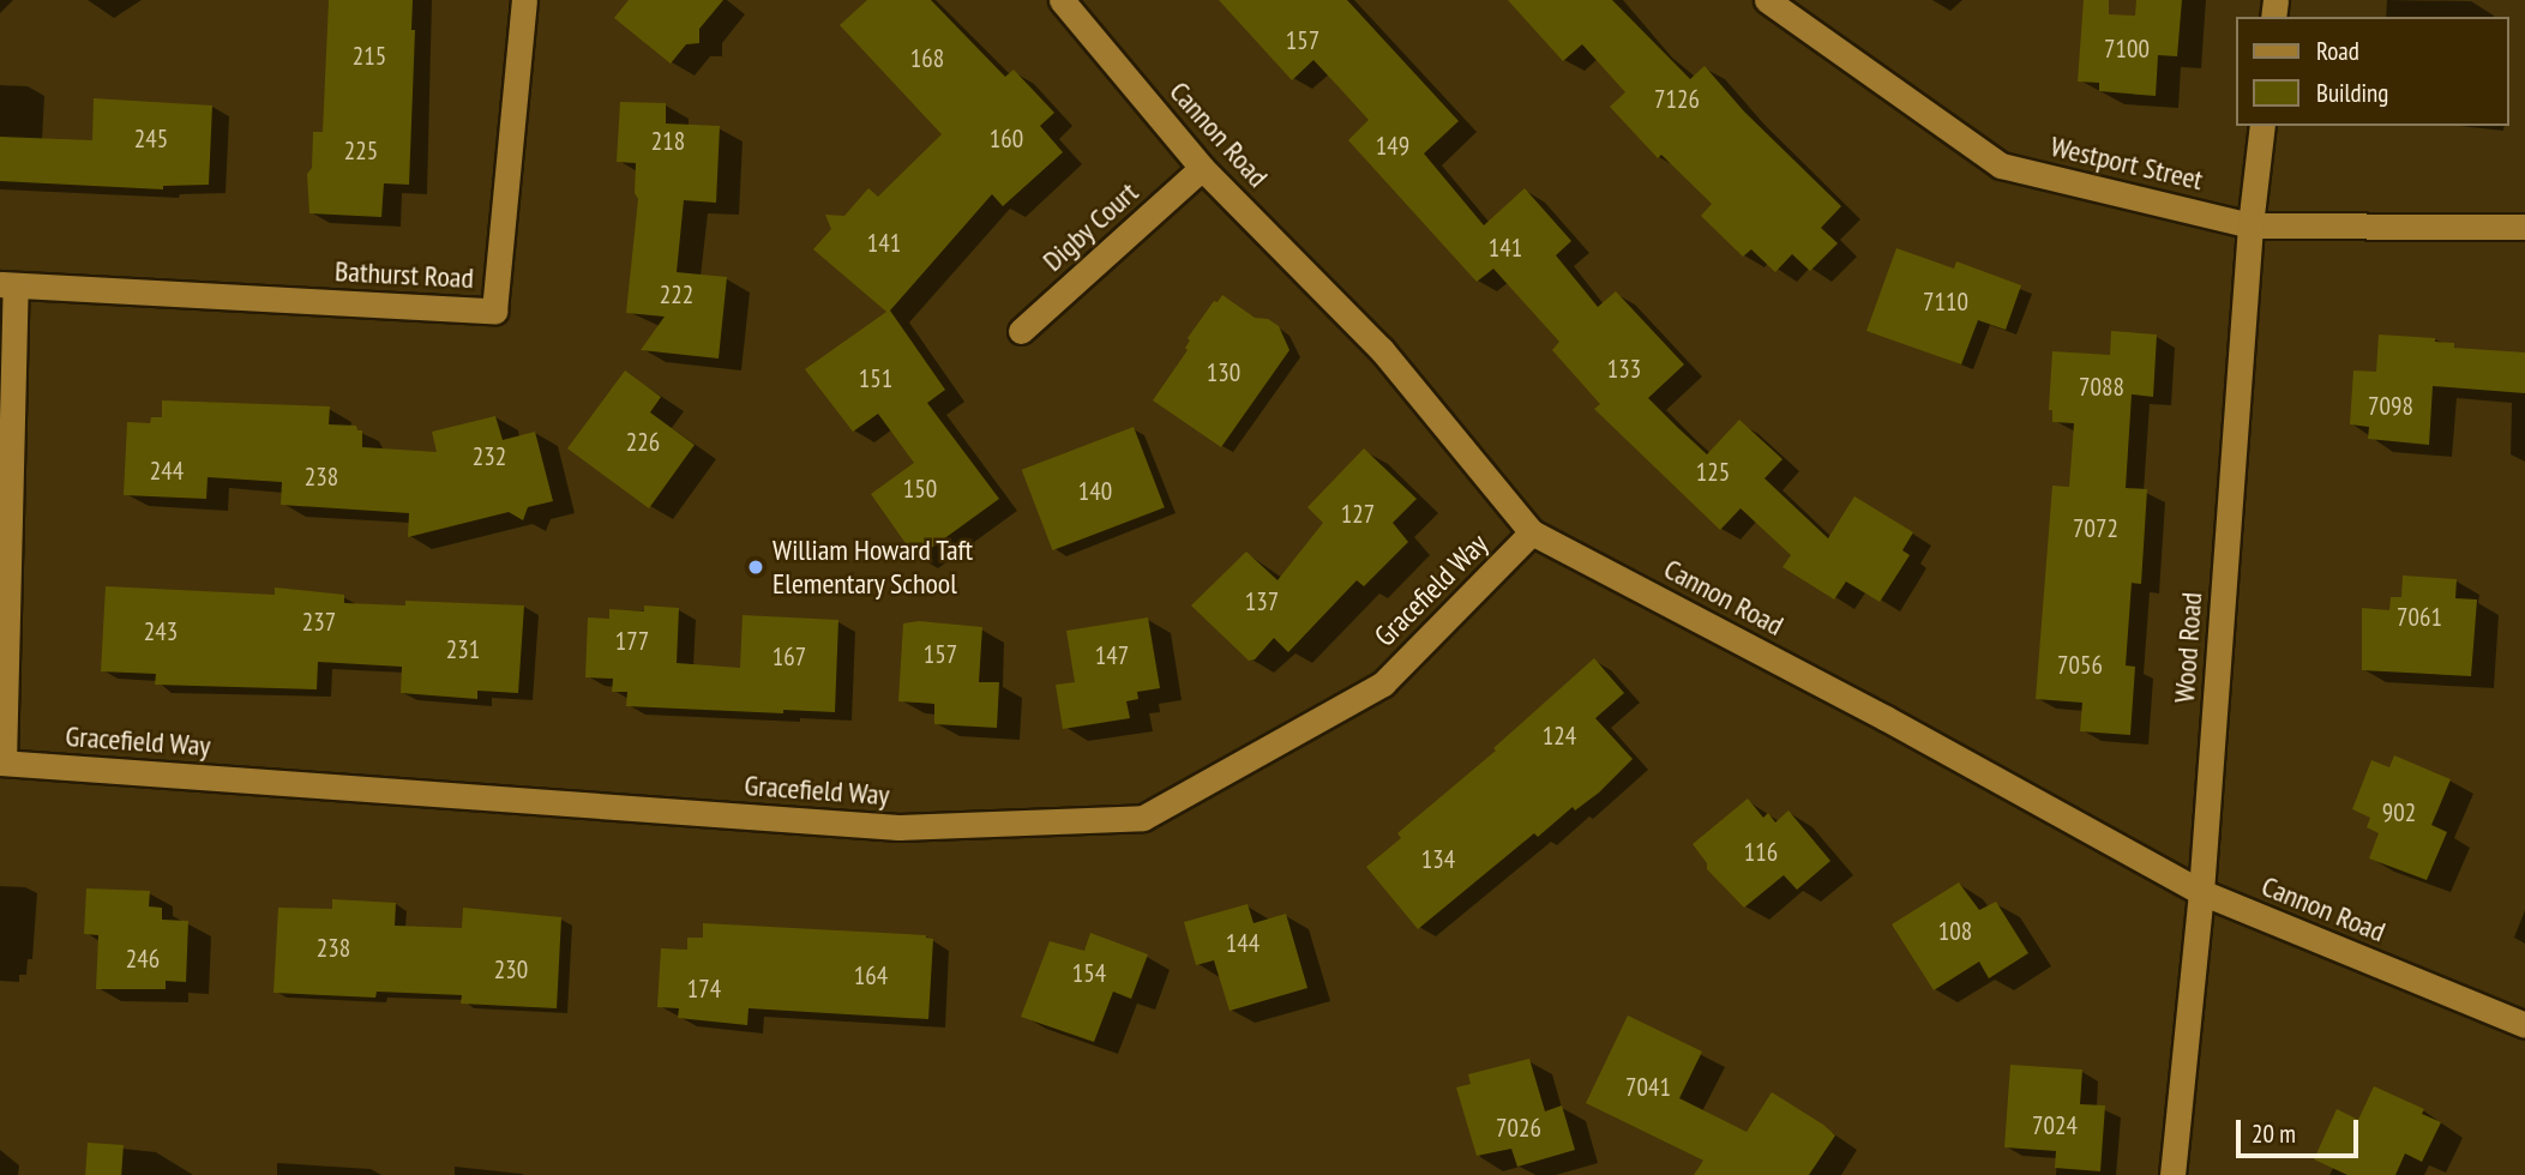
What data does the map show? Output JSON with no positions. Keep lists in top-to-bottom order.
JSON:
{
  "streets": {
    "street": [
      "Cannon Road",
      "Westport Street",
      "Digby Court",
      "Bathurst Road",
      "Gracefield Way",
      "Wood Road"
    ]
  },
  "crossings": [
    ["Cannon Road", "Digby Court"],
    ["Cannon Road", "Gracefield Way"],
    ["Cannon Road", "Wood Road"],
    ["Westport Street", "Wood Road"]
  ],
  "places": ["William Howard Taft Elementary School"],
  "house_numbers": [
    "157",
    "7100",
    "215",
    "168",
    "7126",
    "245",
    "160",
    "218",
    "149",
    "225",
    "141",
    "141",
    "222",
    "7110",
    "133",
    "130",
    "151",
    "7088",
    "7098",
    "226",
    "232",
    "244",
    "125",
    "238",
    "150",
    "140",
    "127",
    "7072",
    "137",
    "7061",
    "237",
    "243",
    "177",
    "231",
    "157",
    "147",
    "167",
    "7056",
    "124",
    "902",
    "116",
    "134",
    "108",
    "144",
    "238",
    "246",
    "230",
    "154",
    "164",
    "174",
    "7041",
    "7024",
    "7026"
  ],
  "legend": ["Road", "Building"],
  "scale_bar": "20 m"
}
